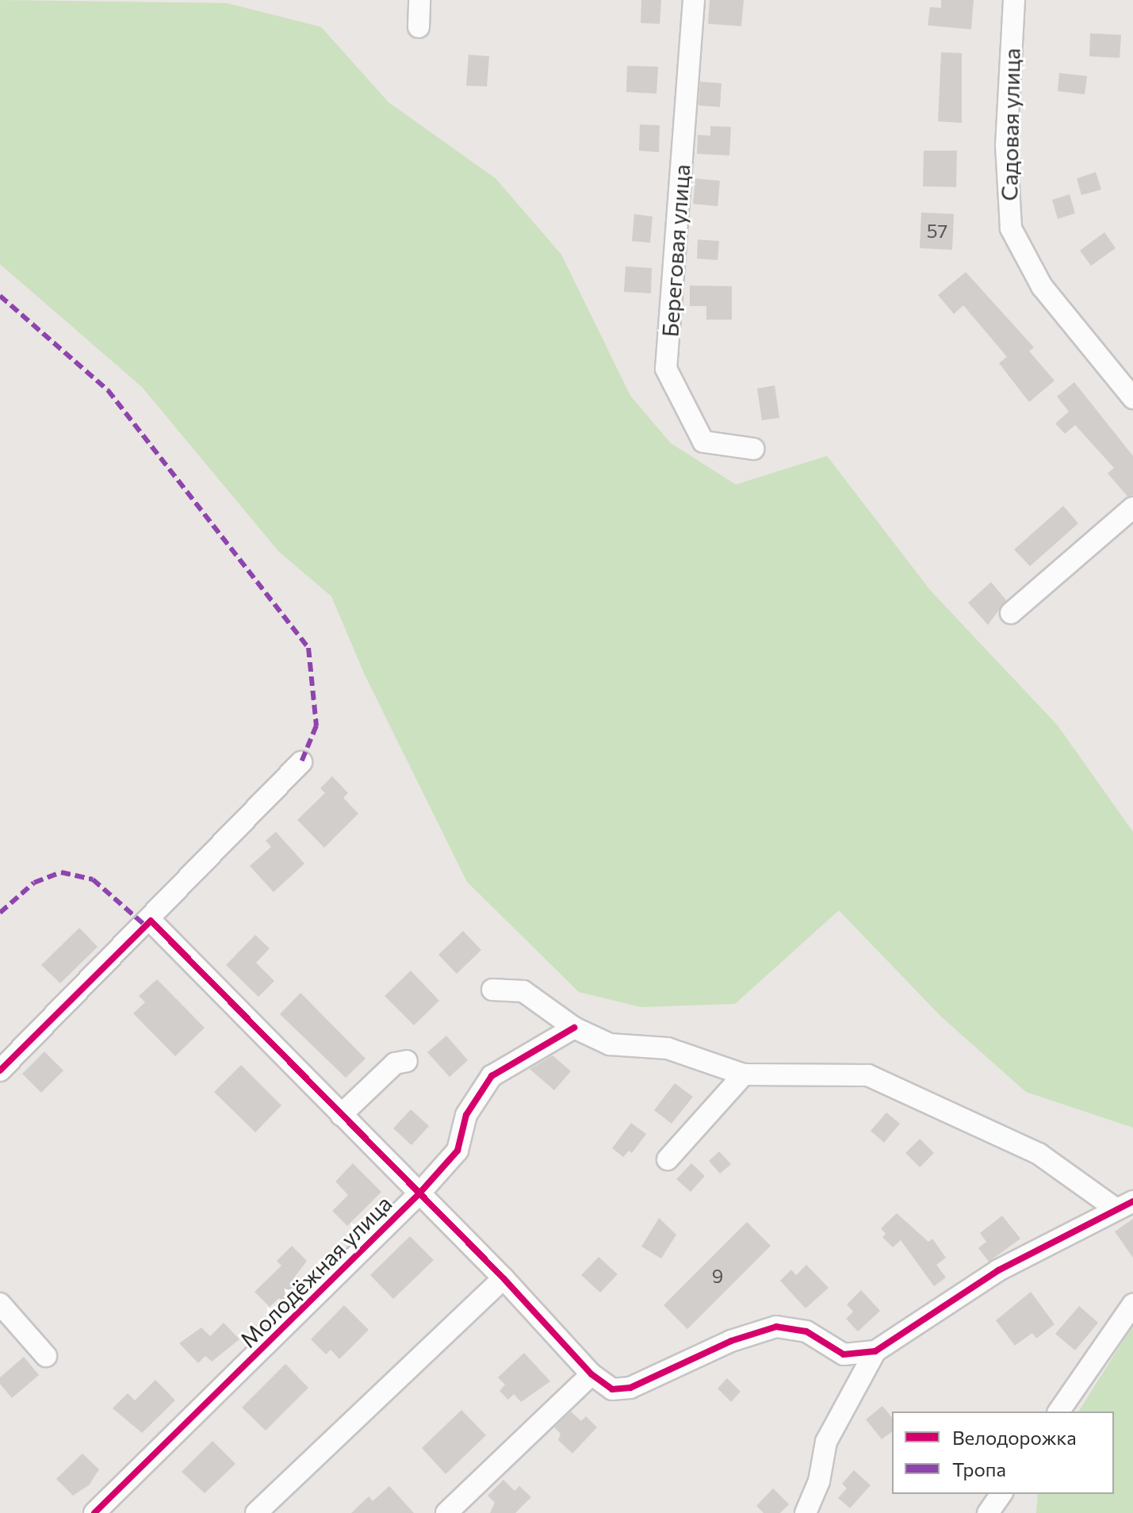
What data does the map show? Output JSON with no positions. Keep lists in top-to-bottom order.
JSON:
{
  "streets": {
    "street": ["Садовая улица", "Береговая улица", "Молодёжная улица"]
  },
  "house_numbers": ["57", "9"],
  "legend": ["Велодорожка", "Тропа"]
}
